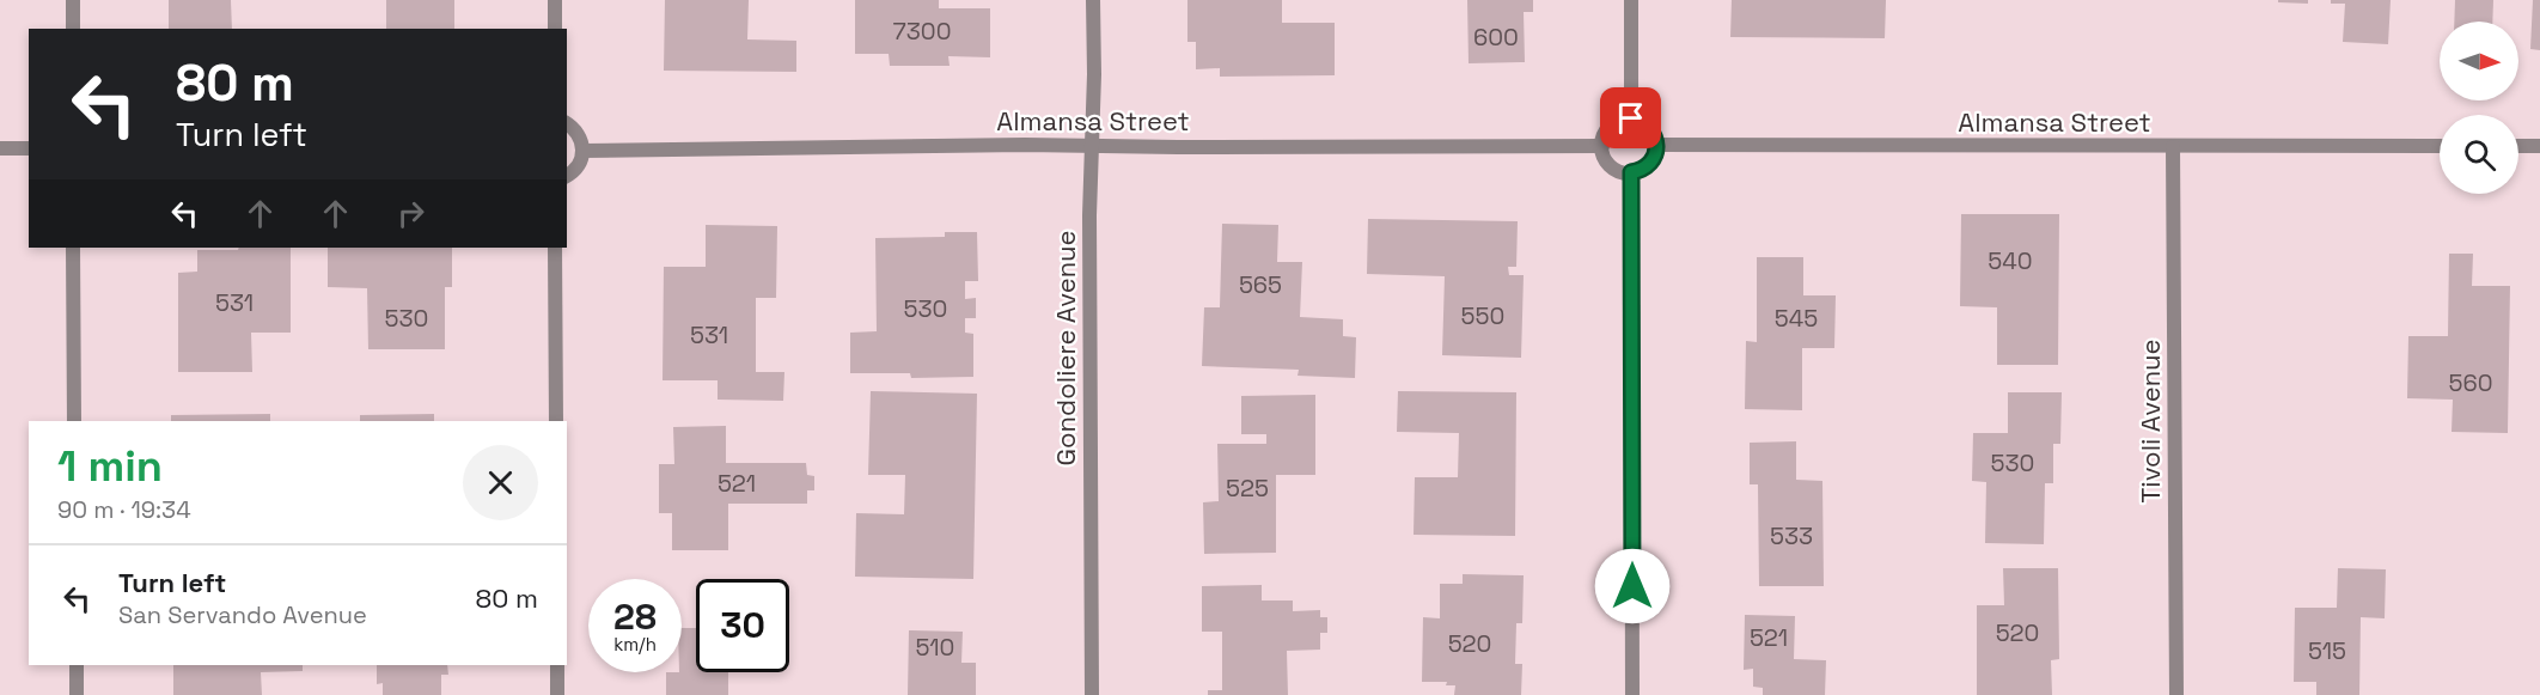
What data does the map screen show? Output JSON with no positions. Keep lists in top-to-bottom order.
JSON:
{
  "streets": {
    "street": ["Almansa Street", "Gondoliere Avenue", "Tivoli Avenue"]
  },
  "crossings": [
    ["Almansa Street", "Gondoliere Avenue"],
    ["Almansa Street", "Tivoli Avenue"]
  ],
  "house_numbers": [
    "7300",
    "600",
    "540",
    "565",
    "531",
    "530",
    "550",
    "530",
    "545",
    "531",
    "560",
    "530",
    "521",
    "525",
    "533",
    "520",
    "521",
    "520",
    "510",
    "515"
  ],
  "north": "right",
  "page": {
    "turn": ["80 m", "Turn left"],
    "heading": ["1 min", "90 m · 19:34"],
    "list": [
      {
        "name": "Turn left",
        "note": "San Servando Avenue",
        "value": "80 m"
      }
    ],
    "speed": "28 km/h",
    "limit": "30"
  }
}
